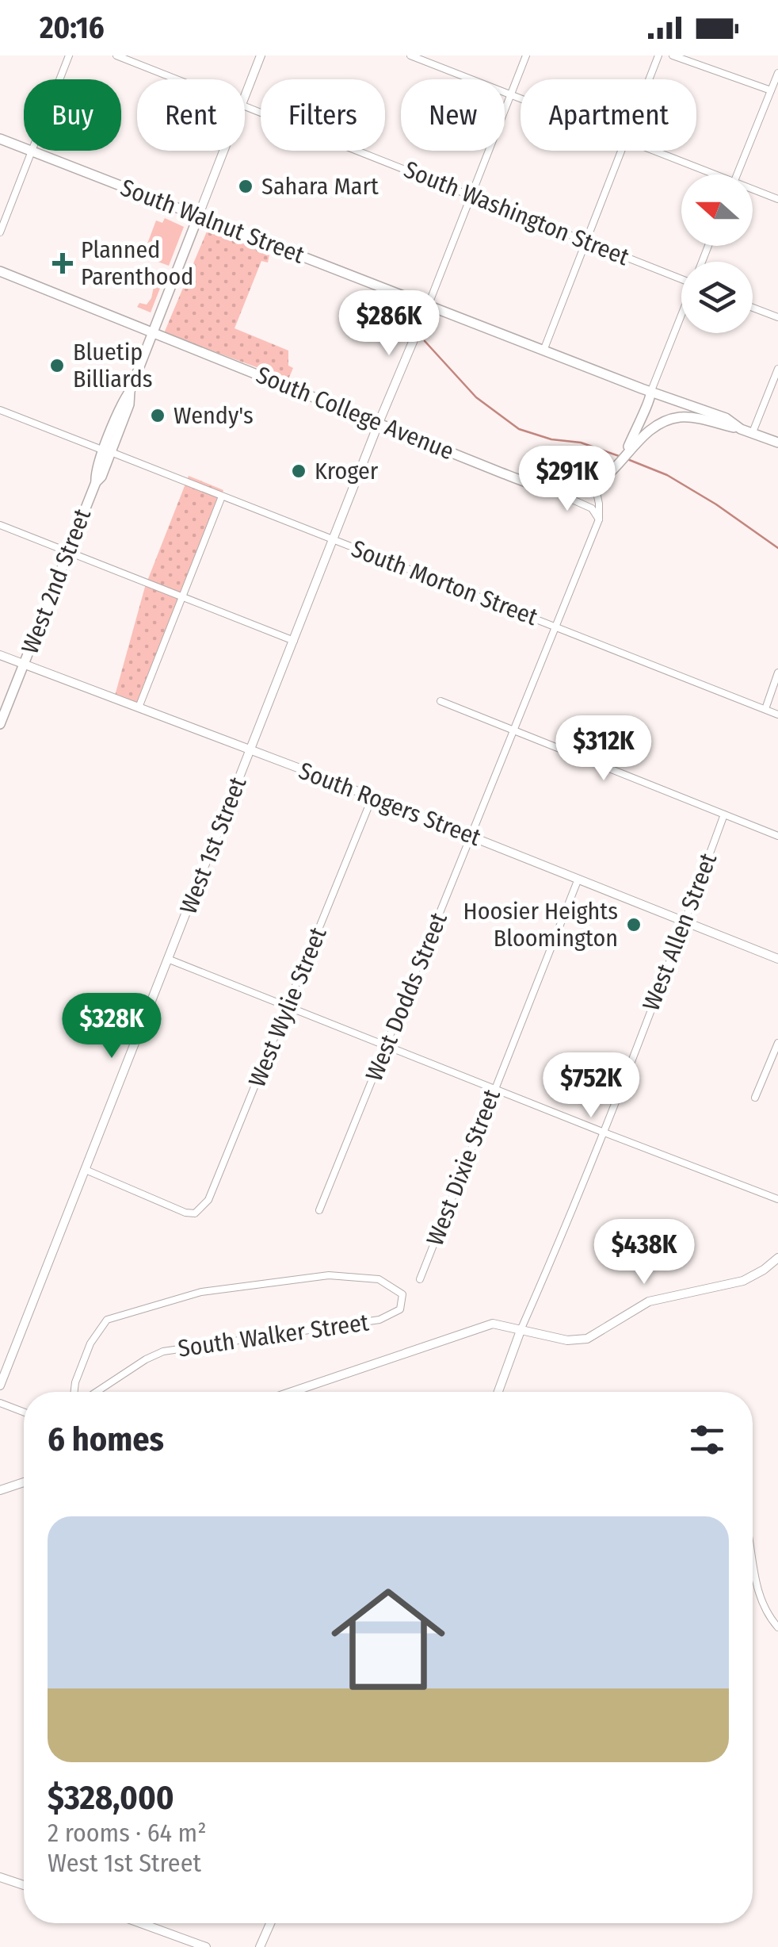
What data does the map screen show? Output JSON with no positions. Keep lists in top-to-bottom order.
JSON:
{
  "streets": {
    "main road": ["South Walnut Street", "South College Avenue", "West 2nd Street"],
    "street": [
      "South Washington Street",
      "South Morton Street",
      "South Rogers Street",
      "West 1st Street",
      "West Allen Street",
      "West Dodds Street",
      "West Wylie Street",
      "West Dixie Street",
      "South Walker Street"
    ]
  },
  "crossings": [
    ["South Walnut Street", "West 2nd Street"],
    ["South Walnut Street", "West 1st Street"],
    ["South College Avenue", "West 2nd Street"],
    ["South College Avenue", "West 1st Street"],
    ["South College Avenue", "West Dodds Street"],
    ["West 2nd Street", "South Morton Street"],
    ["West 2nd Street", "South Rogers Street"],
    ["South Morton Street", "West 1st Street"],
    ["South Morton Street", "West Dodds Street"],
    ["South Rogers Street", "West 1st Street"],
    ["South Rogers Street", "West Allen Street"],
    ["South Rogers Street", "West Dodds Street"],
    ["South Rogers Street", "West Wylie Street"],
    ["South Rogers Street", "West Dixie Street"],
    ["West 1st Street", "West Wylie Street"]
  ],
  "places": {
    "other": [
      "Sahara Mart",
      "Bluetip Billiards",
      "Wendy's",
      "Kroger",
      "Hoosier Heights Bloomington"
    ],
    "health": ["Planned Parenthood"]
  },
  "north": "left",
  "page": {
    "status": "20:16",
    "chip": [
      "Buy",
      "Rent",
      "Filters",
      "New",
      "Apartment"
    ],
    "price": [
      "$286K",
      "$291K",
      "$312K",
      "$328K",
      "$752K",
      "$438K"
    ],
    "heading": "6 homes",
    "list": [
      {
        "name": "$328,000",
        "note": "2 rooms · 64 m² · West 1st Street"
      }
    ]
  }
}
